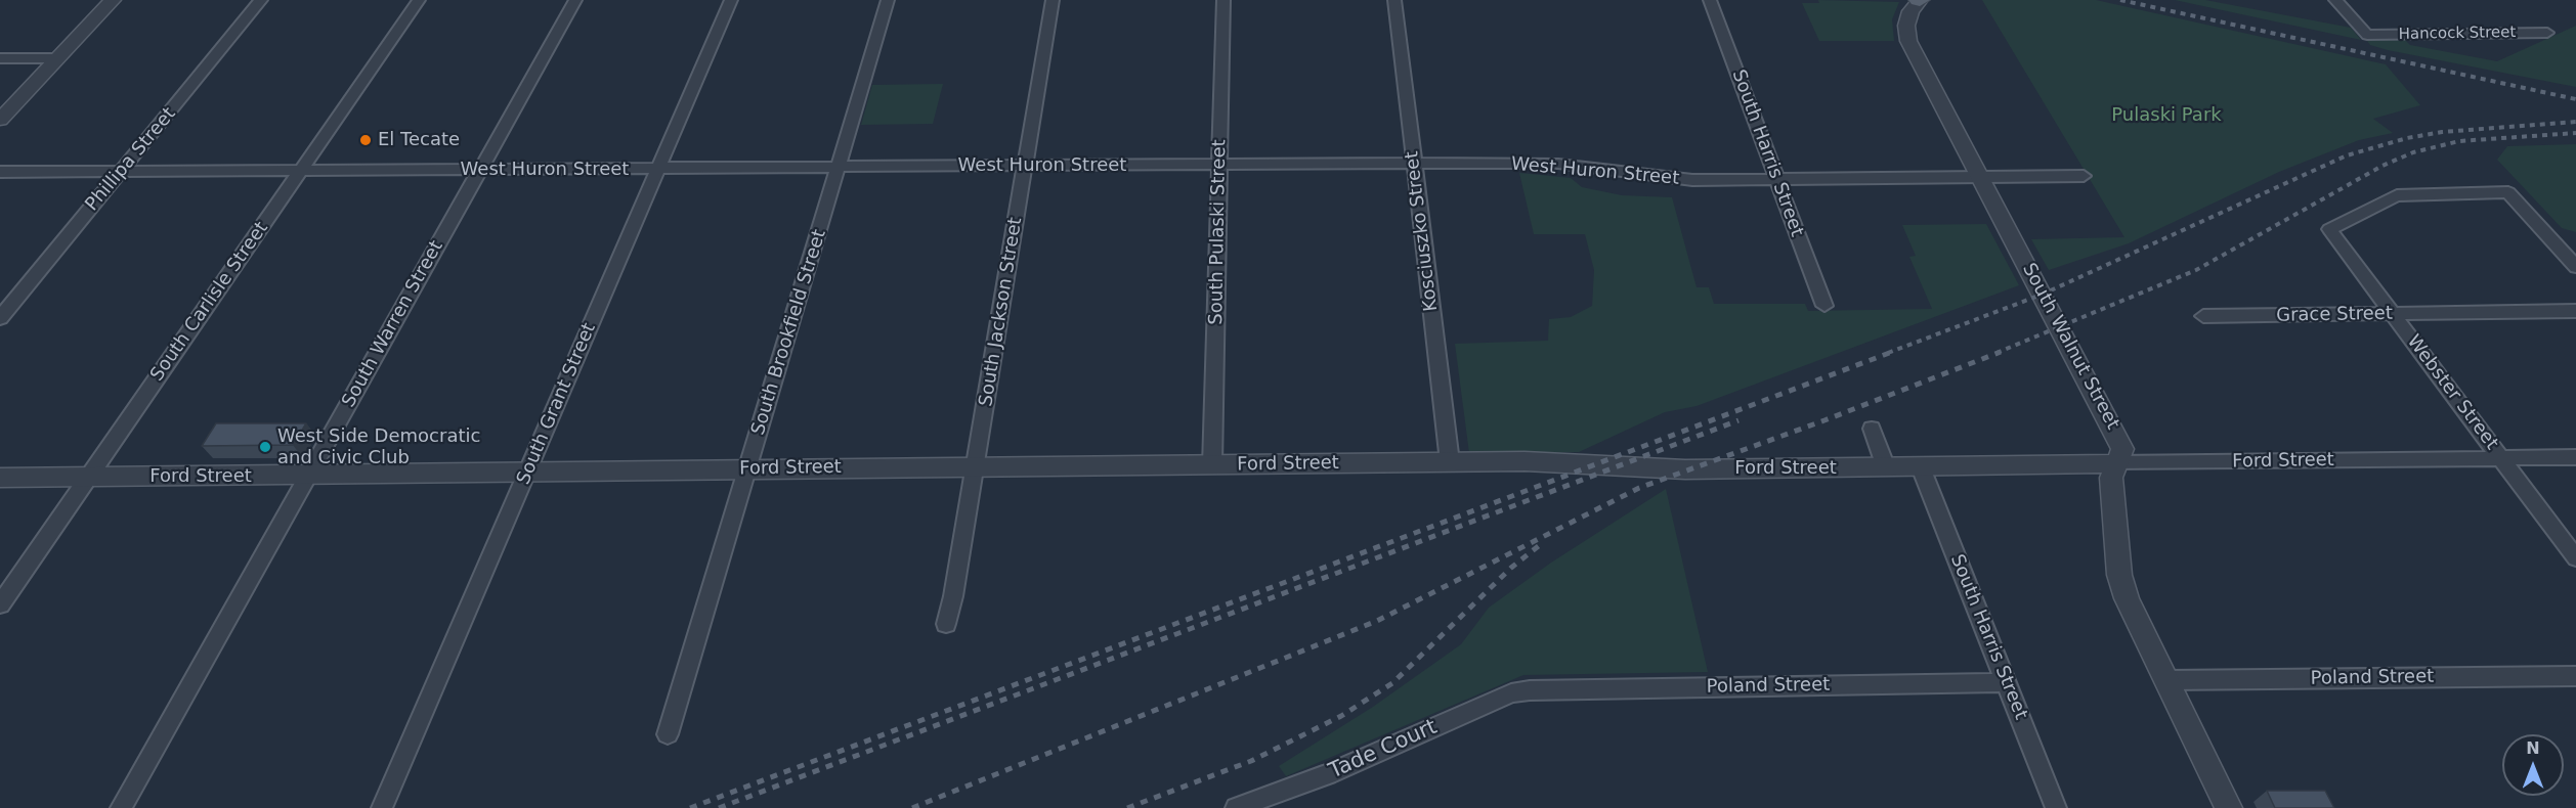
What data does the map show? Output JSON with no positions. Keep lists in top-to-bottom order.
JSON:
{
  "streets": {
    "street": [
      "Hancock Street",
      "South Harris Street",
      "Phillipa Street",
      "West Huron Street",
      "Kosciuszko Street",
      "South Pulaski Street",
      "South Carlisle Street",
      "South Jackson Street",
      "Grace Street",
      "South Warren Street",
      "South Brookfield Street",
      "South Walnut Street",
      "Webster Street",
      "South Grant Street",
      "Ford Street",
      "Poland Street",
      "Tade Court"
    ]
  },
  "crossings": [
    ["South Harris Street", "West Huron Street"],
    ["South Harris Street", "Ford Street"],
    ["South Harris Street", "Poland Street"],
    ["Phillipa Street", "West Huron Street"],
    ["West Huron Street", "Kosciuszko Street"],
    ["West Huron Street", "South Pulaski Street"],
    ["West Huron Street", "South Carlisle Street"],
    ["West Huron Street", "South Jackson Street"],
    ["West Huron Street", "South Warren Street"],
    ["West Huron Street", "South Brookfield Street"],
    ["West Huron Street", "South Walnut Street"],
    ["West Huron Street", "South Grant Street"],
    ["Kosciuszko Street", "Ford Street"],
    ["South Pulaski Street", "Ford Street"],
    ["South Carlisle Street", "Ford Street"],
    ["South Jackson Street", "Ford Street"],
    ["Grace Street", "Webster Street"],
    ["South Warren Street", "Ford Street"],
    ["South Brookfield Street", "Ford Street"],
    ["South Walnut Street", "Ford Street"],
    ["South Walnut Street", "Poland Street"],
    ["Webster Street", "Ford Street"],
    ["South Grant Street", "Ford Street"],
    ["Poland Street", "Tade Court"]
  ],
  "parks": ["Pulaski Park"],
  "places": ["El Tecate", "West Side Democratic and Civic Club"],
  "north": "top"
}
